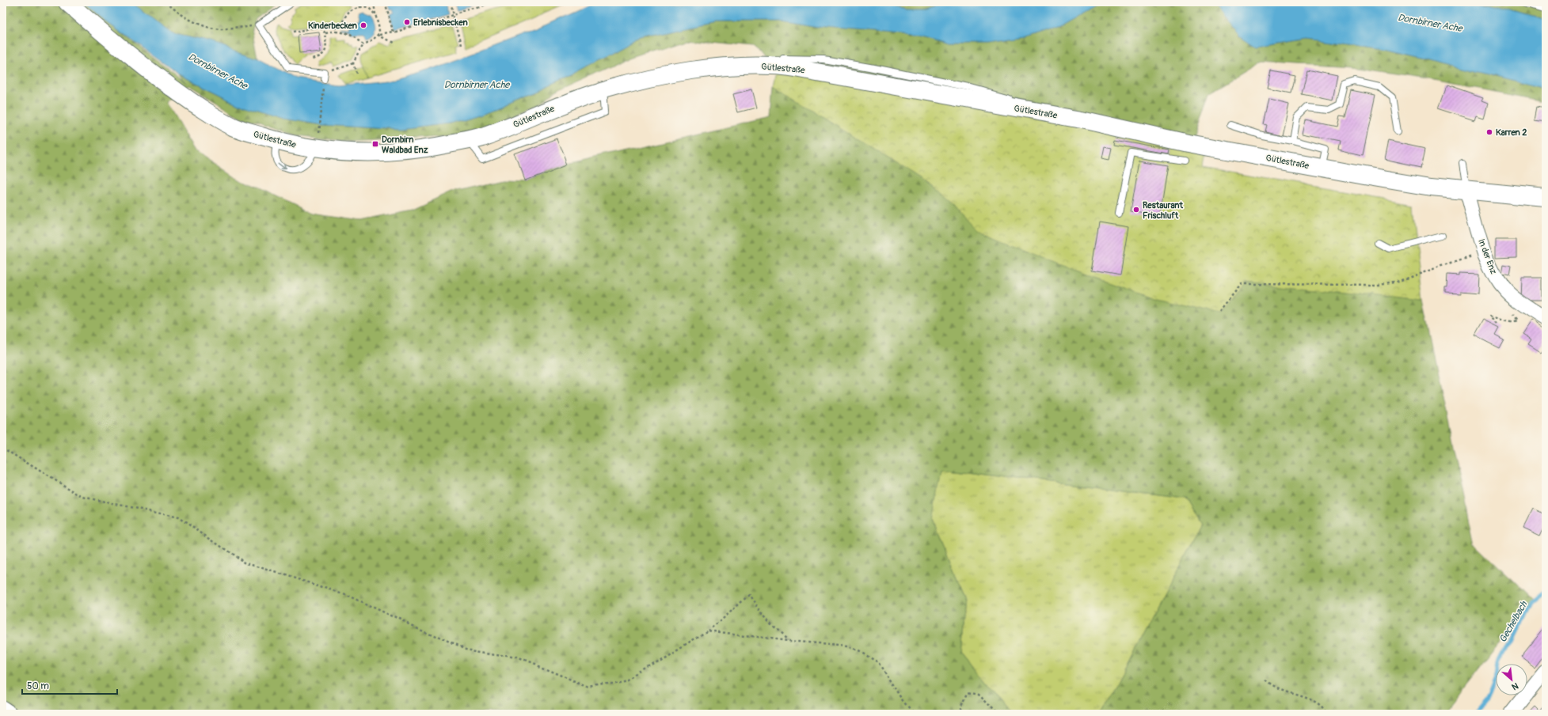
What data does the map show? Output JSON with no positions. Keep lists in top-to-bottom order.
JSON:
{
  "streets": {
    "street": ["Gütlestraße", "In der Enz"]
  },
  "crossings": [
    ["Gütlestraße", "In der Enz"]
  ],
  "water": ["Dornbirner Ache", "Gechelbach"],
  "places": {
    "other": [
      "Erlebnisbecken",
      "Kinderbecken",
      "Karren 2",
      "Restaurant Frischluft"
    ],
    "transit": ["Dornbirn Waldbad Enz"]
  },
  "scale_bar": "50 m",
  "north": "bottom right"
}
